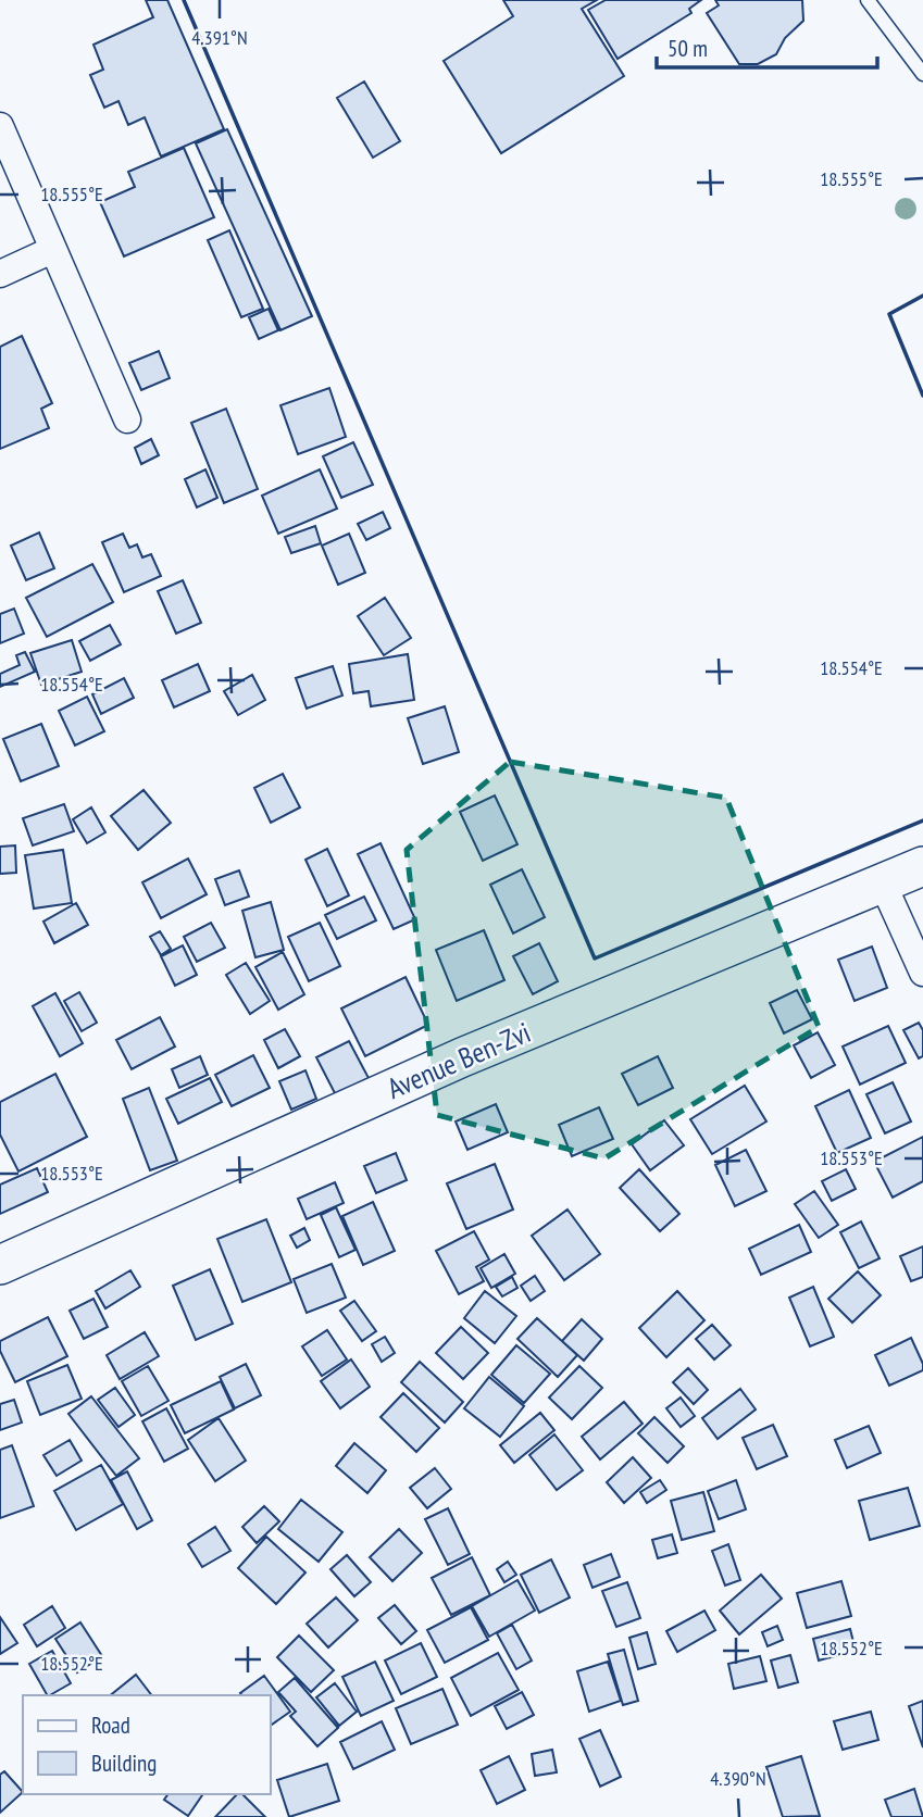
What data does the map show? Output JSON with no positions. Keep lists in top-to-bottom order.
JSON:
{
  "streets": {
    "street": ["Avenue Ben-Zvi"]
  },
  "legend": ["Road", "Building"],
  "scale_bar": "50 m",
  "coordinates": [
    "4.391°N",
    "18.555°E",
    "18.554°E",
    "18.553°E",
    "18.552°E",
    "4.390°N"
  ]
}
